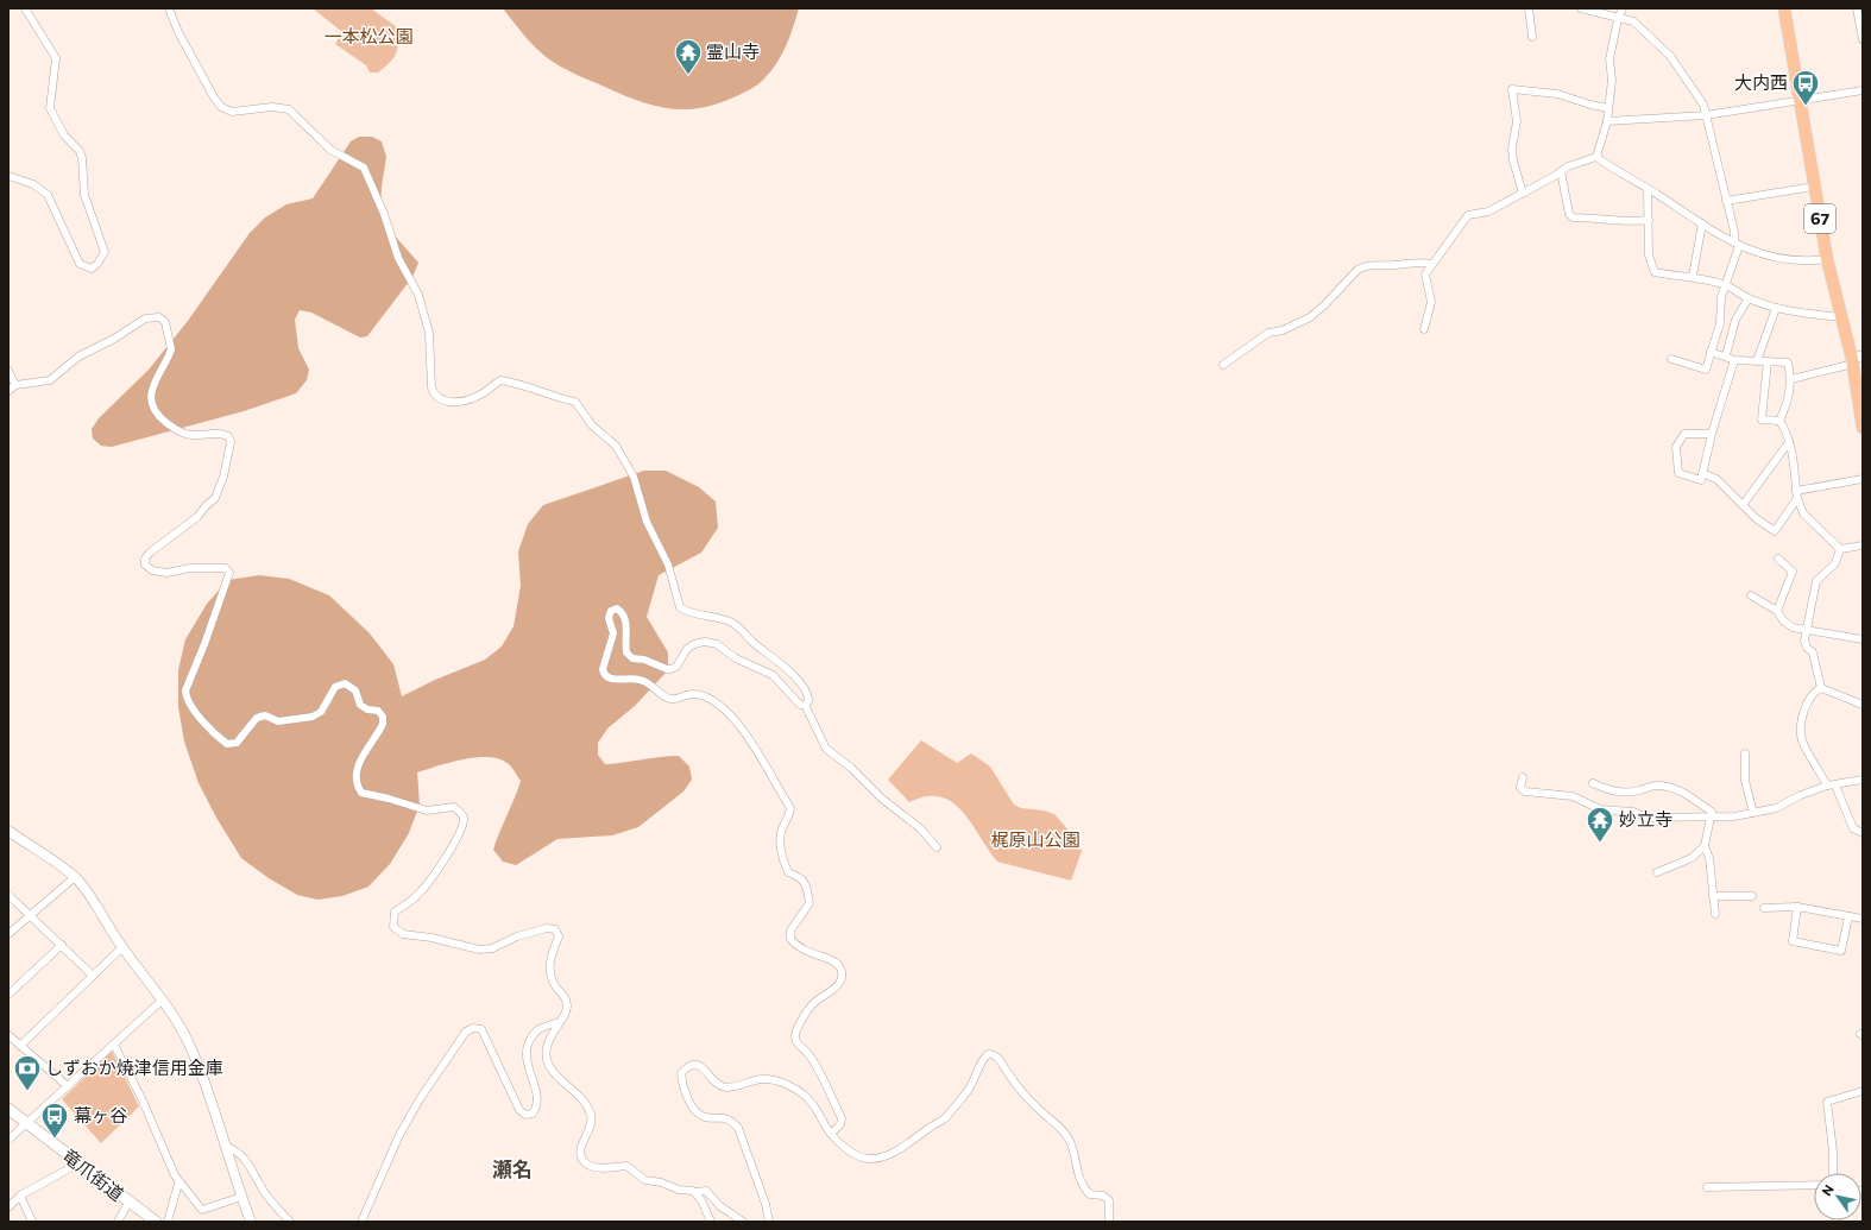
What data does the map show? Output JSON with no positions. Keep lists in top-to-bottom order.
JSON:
{
  "streets": {
    "main road": ["67", "竜爪街道"]
  },
  "districts": ["瀬名"],
  "parks": ["一本松公園", "梶原山公園"],
  "places": {
    "temple": ["霊山寺", "妙立寺"],
    "bus stop": ["大内西", "幕ヶ谷"],
    "bank": ["しずおか焼津信用金庫"]
  },
  "north": "top left"
}
